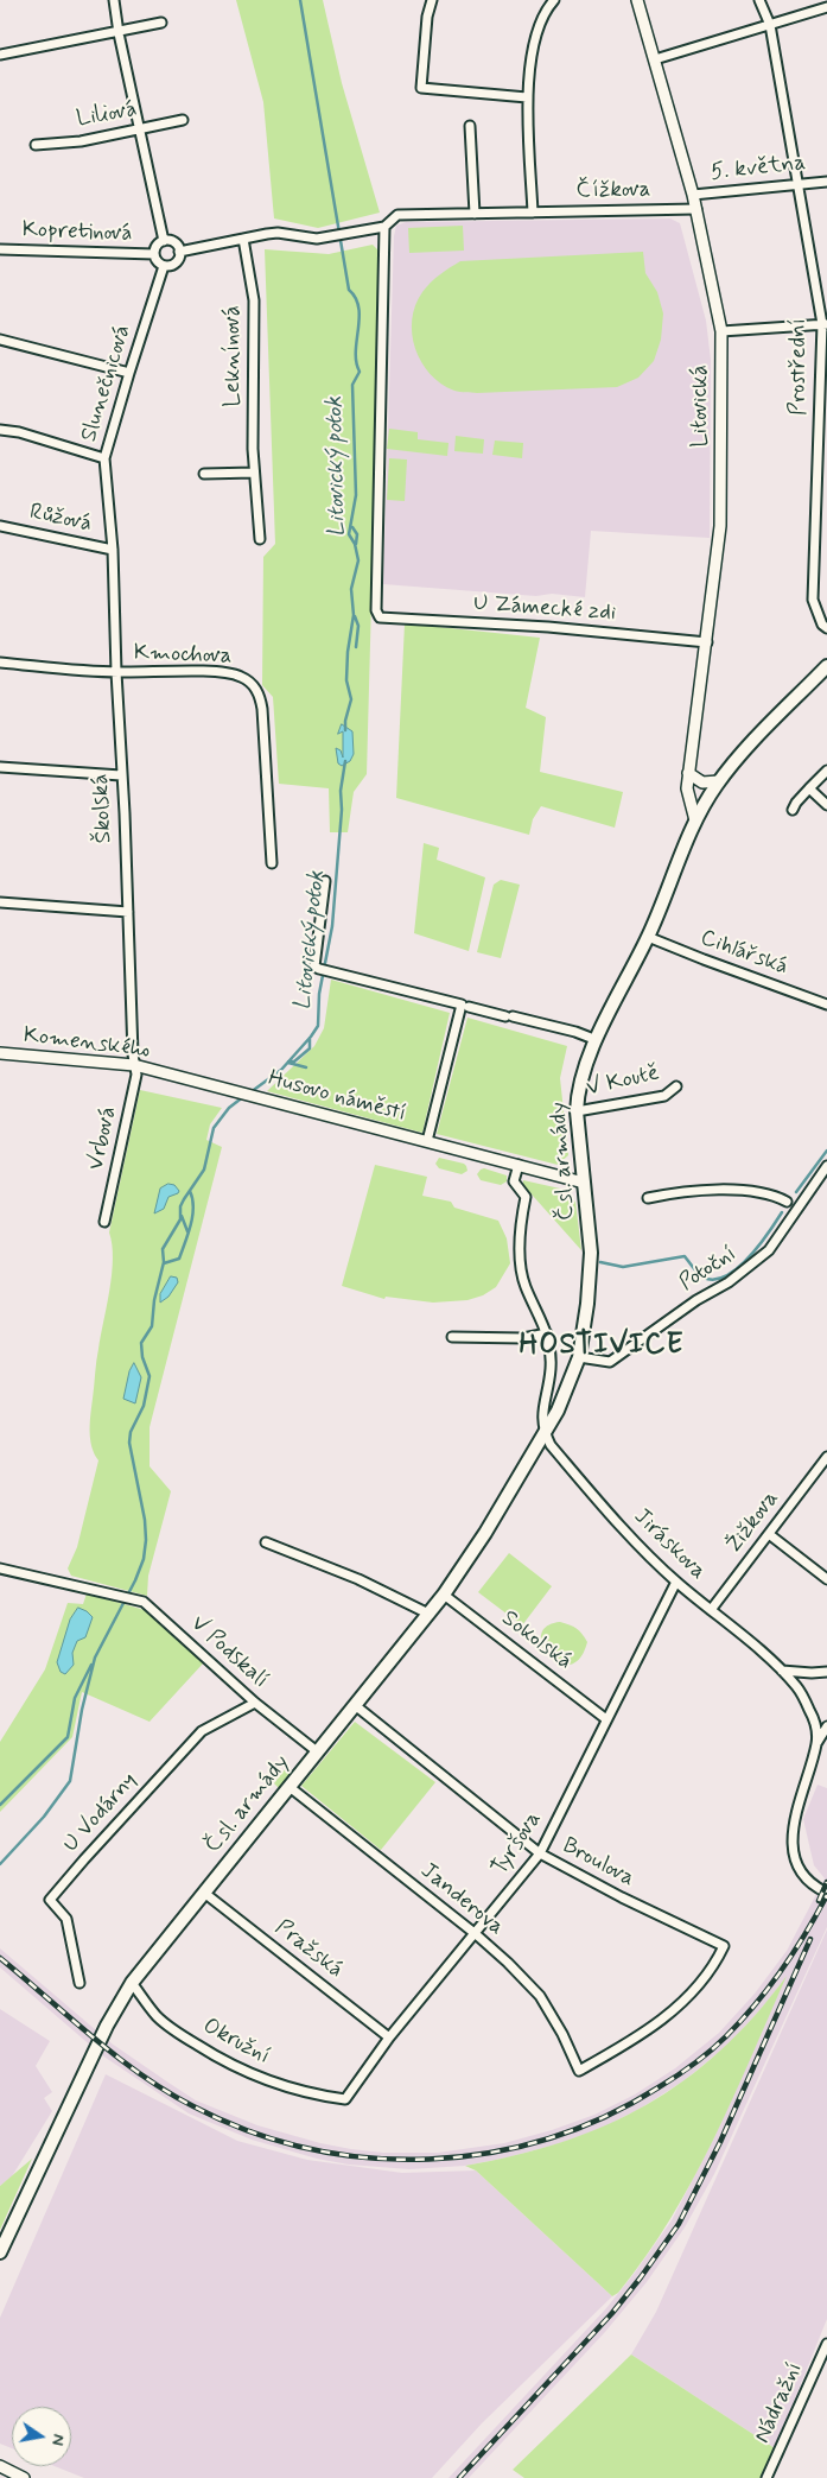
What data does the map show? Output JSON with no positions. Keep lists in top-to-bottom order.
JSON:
{
  "streets": {
    "main road": ["Čsl. armády"],
    "street": [
      "Liliová",
      "5. května",
      "Čížkova",
      "Kopretinová",
      "Leknínová",
      "Prostřední",
      "Slunečnicová",
      "Litovická",
      "Růžová",
      "U Zámecké zdi",
      "Kmochova",
      "Školská",
      "Cihlářská",
      "Komenského",
      "V Koutě",
      "Husovo náměstí",
      "Vrbová",
      "Potoční",
      "Žižkova",
      "Jiráskova",
      "Sokolská",
      "V Podskalí",
      "U Vodárny",
      "Tyršova",
      "Broulova",
      "Janderova",
      "Pražská",
      "Okružní",
      "Nádražní"
    ]
  },
  "crossings": [
    ["5. května", "Prostřední"],
    ["5. května", "Litovická"],
    ["Čížkova", "Litovická"],
    ["Čížkova", "U Zámecké zdi"],
    ["Kopretinová", "Slunečnicová"],
    ["Slunečnicová", "Růžová"],
    ["Slunečnicová", "Školská"],
    ["Litovická", "U Zámecké zdi"],
    ["Litovická", "Čsl. armády"],
    ["Růžová", "Školská"],
    ["Kmochova", "Školská"],
    ["Školská", "Komenského"],
    ["Školská", "Vrbová"],
    ["Cihlářská", "Čsl. armády"],
    ["Komenského", "Husovo náměstí"],
    ["Komenského", "Vrbová"],
    ["V Koutě", "Čsl. armády"],
    ["Husovo náměstí", "Čsl. armády"],
    ["Čsl. armády", "Potoční"],
    ["Čsl. armády", "Jiráskova"],
    ["Čsl. armády", "Sokolská"],
    ["Čsl. armády", "V Podskalí"],
    ["Čsl. armády", "Broulova"],
    ["Čsl. armády", "Janderova"],
    ["Čsl. armády", "Pražská"],
    ["Čsl. armády", "Okružní"],
    ["Žižkova", "Jiráskova"],
    ["Jiráskova", "Tyršova"],
    ["Sokolská", "Tyršova"],
    ["V Podskalí", "U Vodárny"],
    ["Tyršova", "Broulova"],
    ["Tyršova", "Janderova"],
    ["Tyršova", "Pražská"],
    ["Tyršova", "Okružní"],
    ["Broulova", "Janderova"]
  ],
  "districts": ["HOSTIVICE"],
  "water": ["Litovický potok"],
  "north": "right"
}
